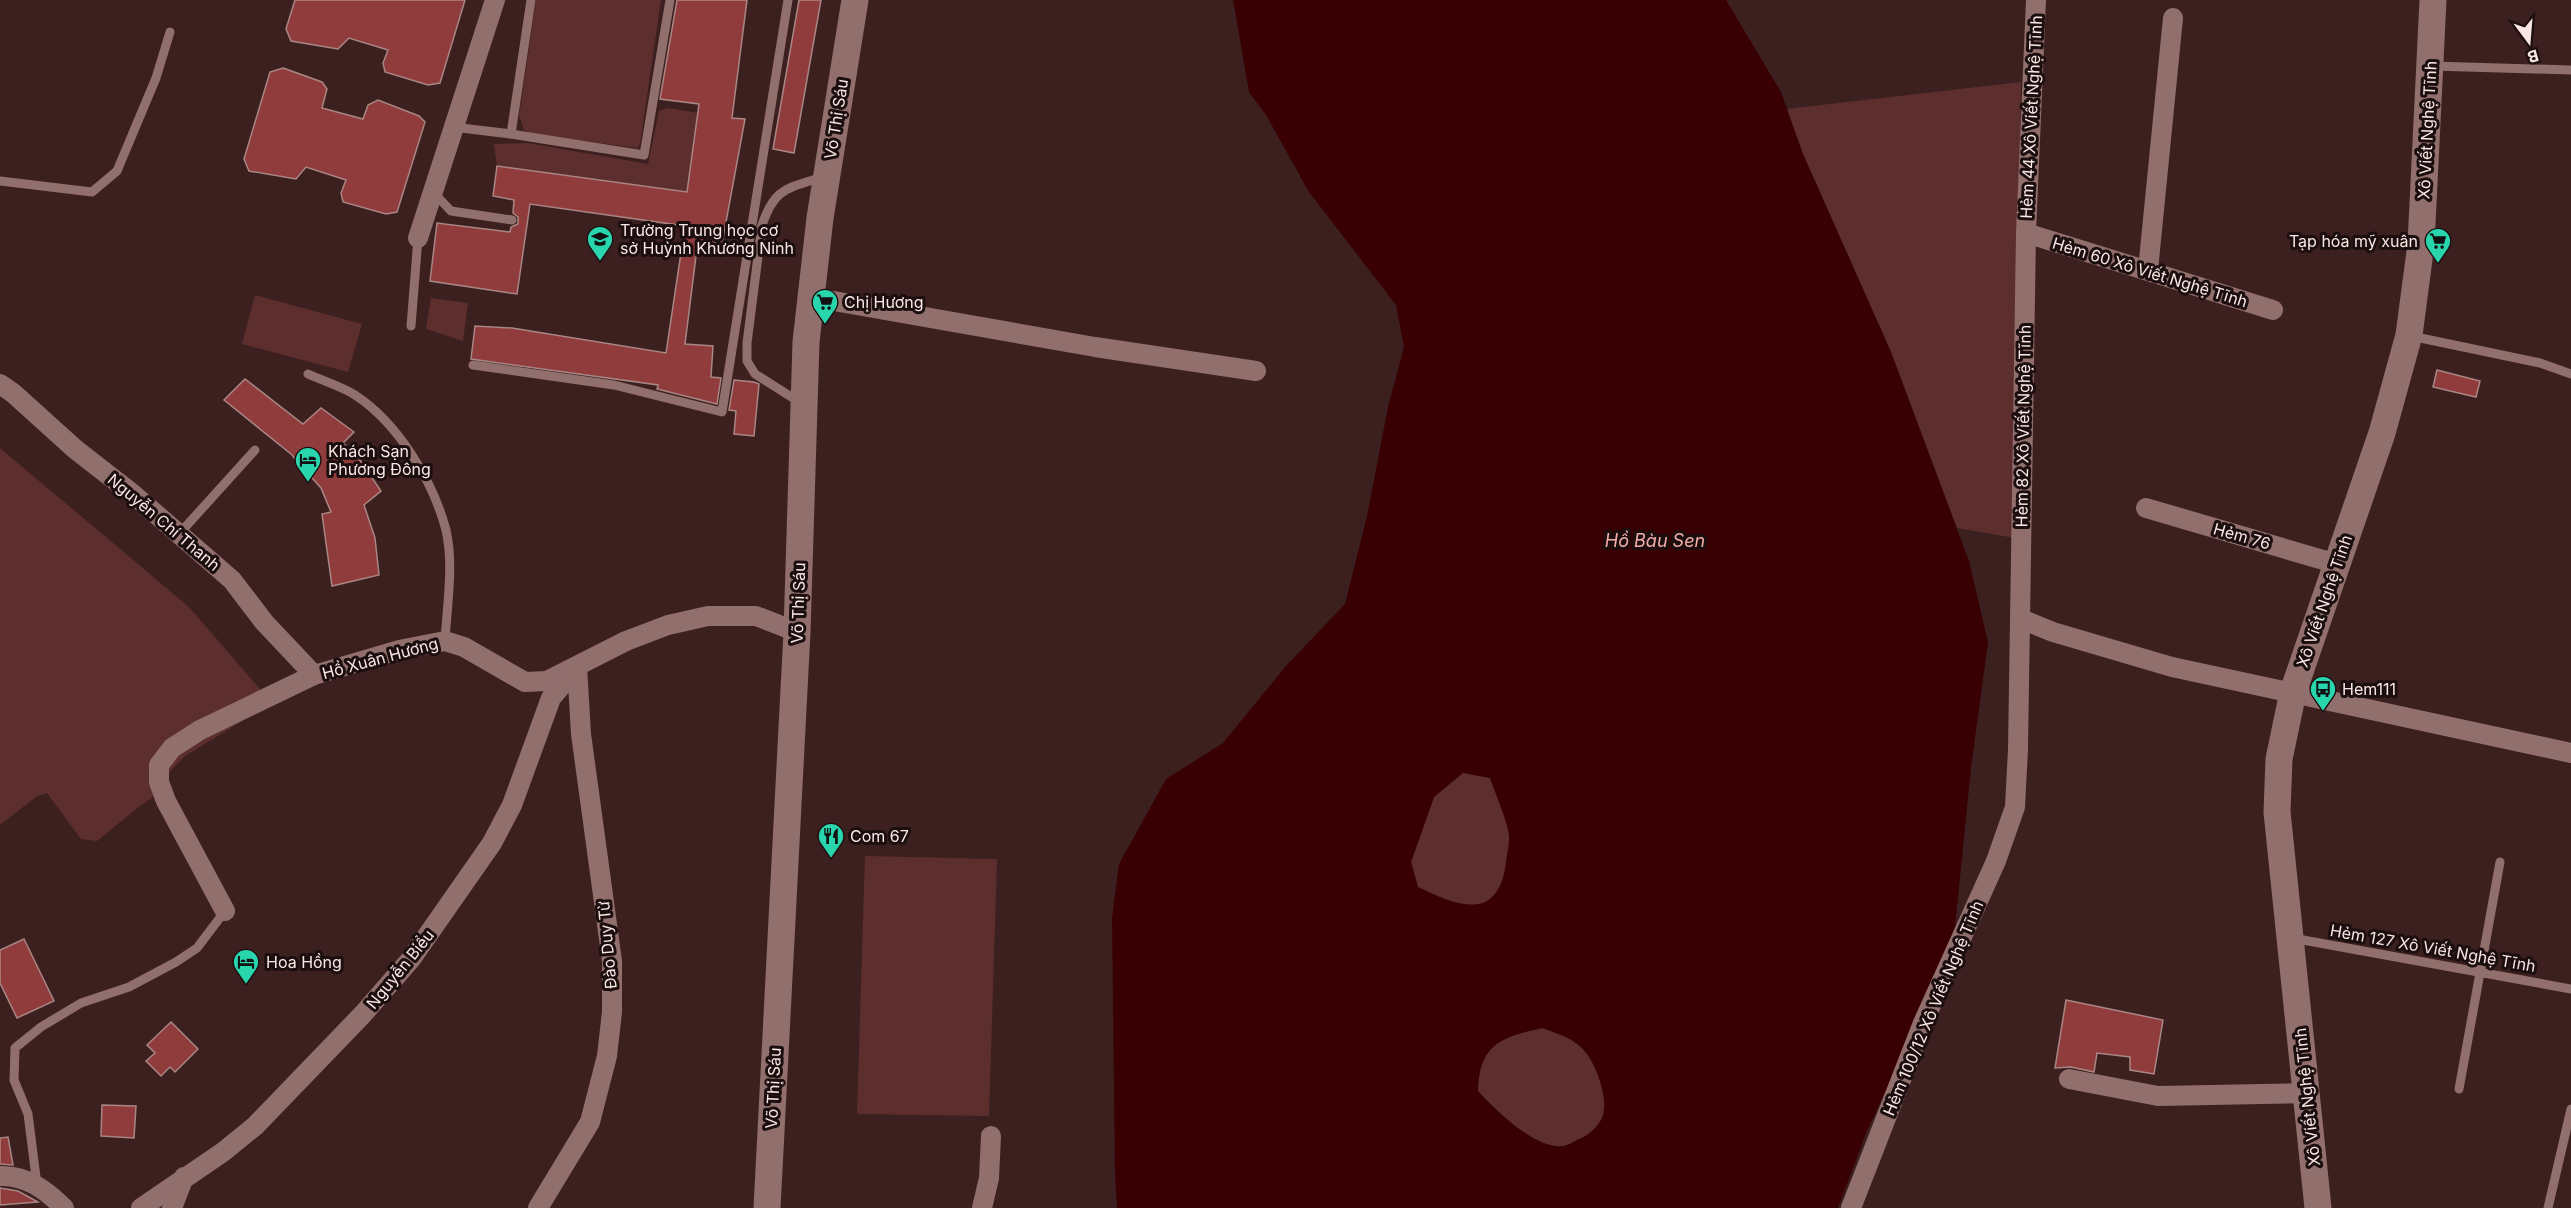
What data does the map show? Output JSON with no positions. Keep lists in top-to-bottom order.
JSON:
{
  "streets": {
    "street": [
      "Hẻm 44 Xô Viết Nghệ Tĩnh",
      "Võ Thị Sáu",
      "Xô Viết Nghệ Tĩnh",
      "Hẻm 60 Xô Viết Nghệ Tĩnh",
      "Hẻm 82 Xô Viết Nghệ Tĩnh",
      "Nguyễn Chí Thanh",
      "Hẻm 76",
      "Hồ Xuân Hương",
      "Đào Duy Từ",
      "Nguyễn Biểu",
      "Hẻm 100/12 Xô Viết Nghệ Tĩnh"
    ],
    "lane": ["Hẻm 127 Xô Viết Nghệ Tĩnh"]
  },
  "crossings": [
    ["Hẻm 44 Xô Viết Nghệ Tĩnh", "Hẻm 60 Xô Viết Nghệ Tĩnh"],
    ["Hẻm 44 Xô Viết Nghệ Tĩnh", "Hẻm 82 Xô Viết Nghệ Tĩnh"],
    ["Võ Thị Sáu", "Hồ Xuân Hương"],
    ["Xô Viết Nghệ Tĩnh", "Hẻm 76"],
    ["Xô Viết Nghệ Tĩnh", "Hẻm 127 Xô Viết Nghệ Tĩnh"],
    ["Hẻm 60 Xô Viết Nghệ Tĩnh", "Hẻm 82 Xô Viết Nghệ Tĩnh"],
    ["Hẻm 82 Xô Viết Nghệ Tĩnh", "Hẻm 100/12 Xô Viết Nghệ Tĩnh"],
    ["Nguyễn Chí Thanh", "Hồ Xuân Hương"],
    ["Hồ Xuân Hương", "Đào Duy Từ"],
    ["Hồ Xuân Hương", "Nguyễn Biểu"],
    ["Đào Duy Từ", "Nguyễn Biểu"]
  ],
  "water": ["Hồ Bàu Sen"],
  "places": {
    "school or university": ["Trường Trung học cơ sở Huỳnh Khương Ninh"],
    "supermarket": ["Tạp hóa mỹ xuân", "Chị Hương"],
    "hotel": ["Khách Sạn Phương Đông", "Hoa Hồng"],
    "bus stop": ["Hem111"],
    "restaurant": ["Com 67"]
  },
  "north": "bottom"
}
